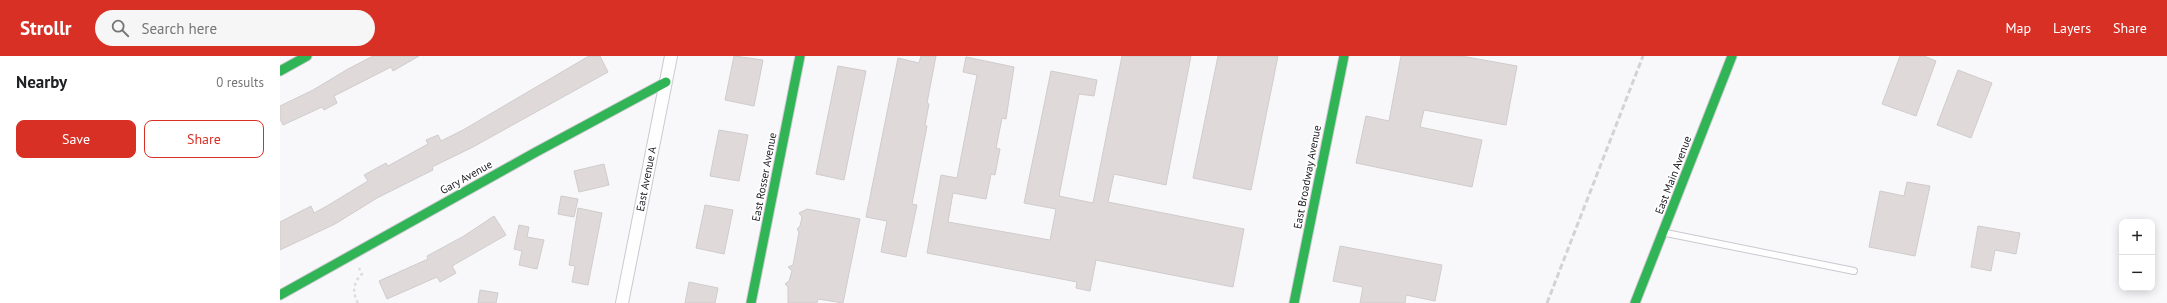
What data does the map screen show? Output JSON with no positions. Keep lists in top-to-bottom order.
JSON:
{
  "streets": {
    "street": [
      "East Main Avenue",
      "Gary Avenue",
      "East Rosser Avenue",
      "East Broadway Avenue",
      "East Avenue A"
    ]
  },
  "crossings": [
    ["Gary Avenue", "East Avenue A"]
  ],
  "page": {
    "header": "Strollr",
    "search": "Search here",
    "nav": ["Map", "Layers", "Share"],
    "heading": ["Nearby", "0 results"],
    "buttons": ["Save", "Share"],
    "map_buttons": ["+", "−"]
  }
}
